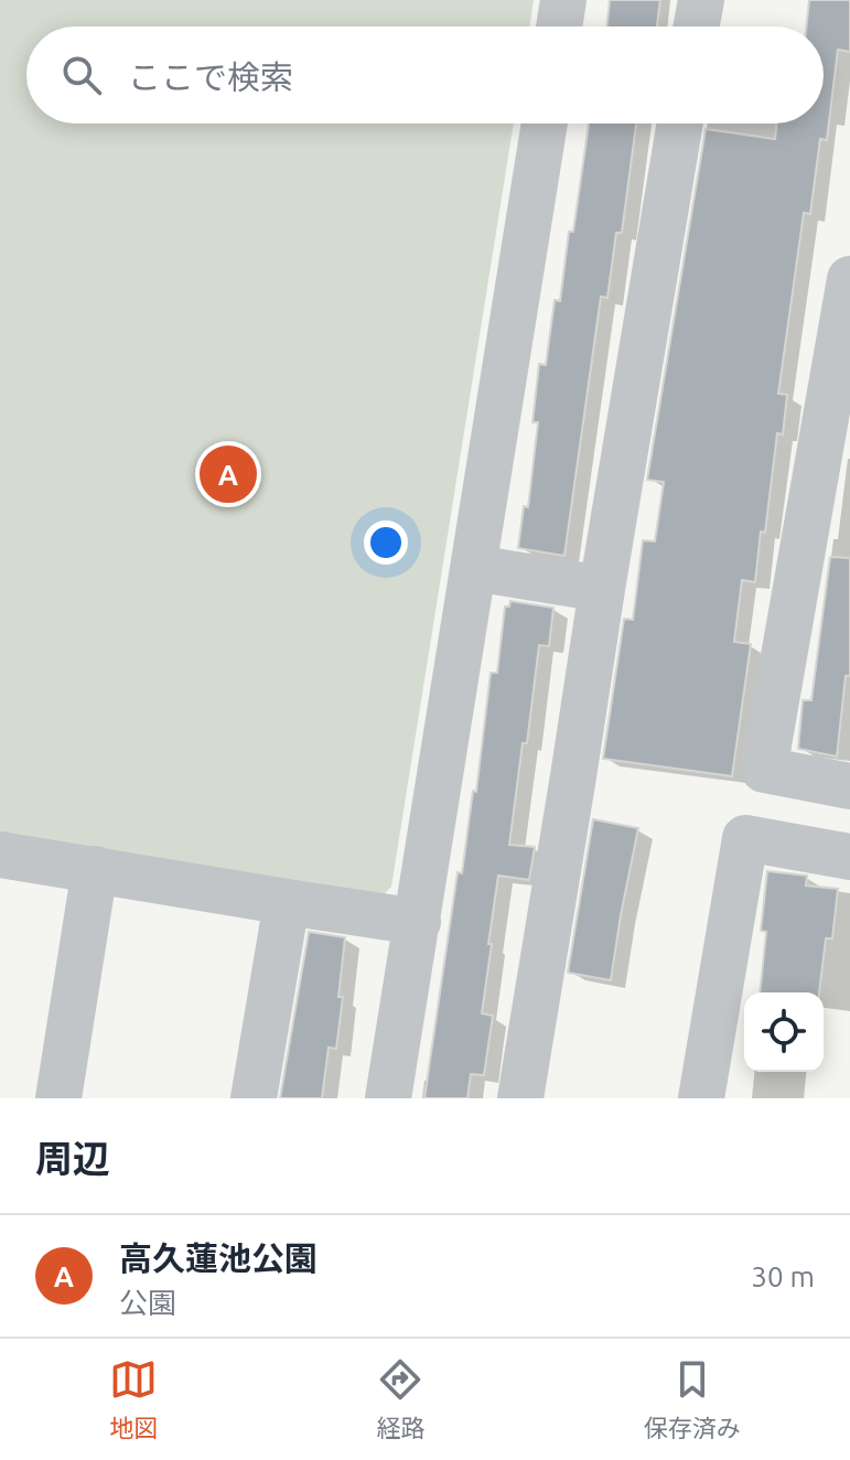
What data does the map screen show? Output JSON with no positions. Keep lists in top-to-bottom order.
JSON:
{
  "page": {
    "search": "ここで検索",
    "pins": "A",
    "heading": "周辺",
    "list": [
      {
        "mark": "A",
        "name": "高久蓮池公園",
        "note": "公園",
        "value": "30 m"
      }
    ],
    "nav": ["地図", "経路", "保存済み"]
  }
}
